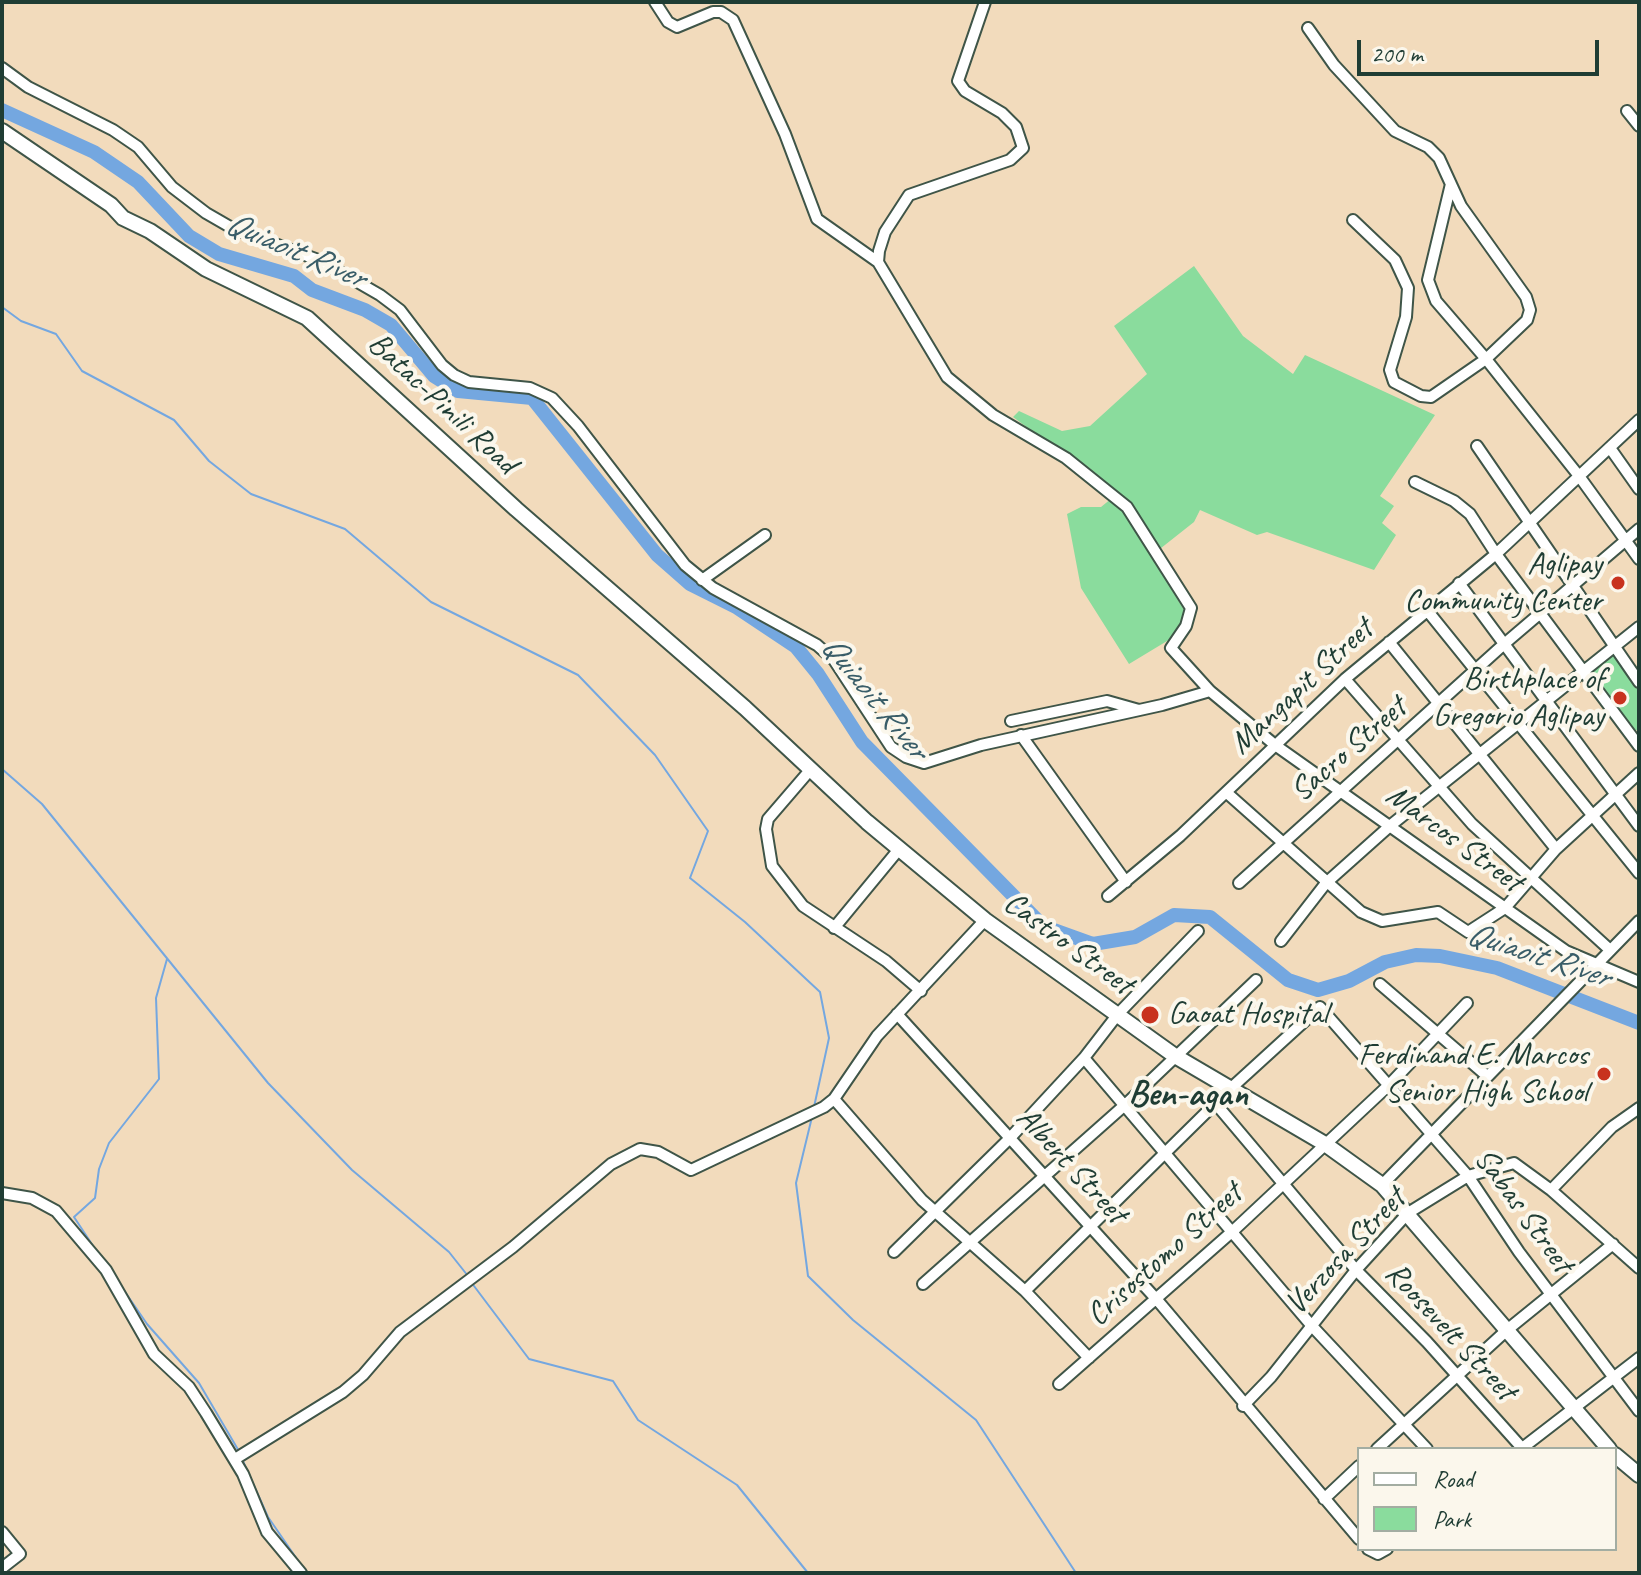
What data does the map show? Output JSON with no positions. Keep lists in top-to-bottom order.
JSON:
{
  "streets": {
    "main road": ["Batac-Pinili Road", "Castro Street"],
    "street": [
      "Mangapit Street",
      "Sacro Street",
      "Marcos Street",
      "Albert Street",
      "Sabas Street",
      "Verzosa Street",
      "Crisostomo Street",
      "Roosevelt Street"
    ]
  },
  "crossings": [
    ["Batac-Pinili Road", "Castro Street"],
    ["Mangapit Street", "Marcos Street"],
    ["Sacro Street", "Marcos Street"],
    ["Castro Street", "Sabas Street"],
    ["Castro Street", "Verzosa Street"],
    ["Castro Street", "Crisostomo Street"],
    ["Albert Street", "Verzosa Street"],
    ["Albert Street", "Crisostomo Street"],
    ["Sabas Street", "Verzosa Street"],
    ["Sabas Street", "Crisostomo Street"],
    ["Verzosa Street", "Roosevelt Street"],
    ["Crisostomo Street", "Roosevelt Street"]
  ],
  "districts": ["Ben-agan"],
  "water": ["Quiaoit River"],
  "places": [
    "Aglipay Community Center",
    "Birthplace of Gregorio Aglipay",
    "Gaoat Hospital",
    "Ferdinand E. Marcos Senior High School"
  ],
  "legend": ["Road", "Park"],
  "scale_bar": "200 m"
}
